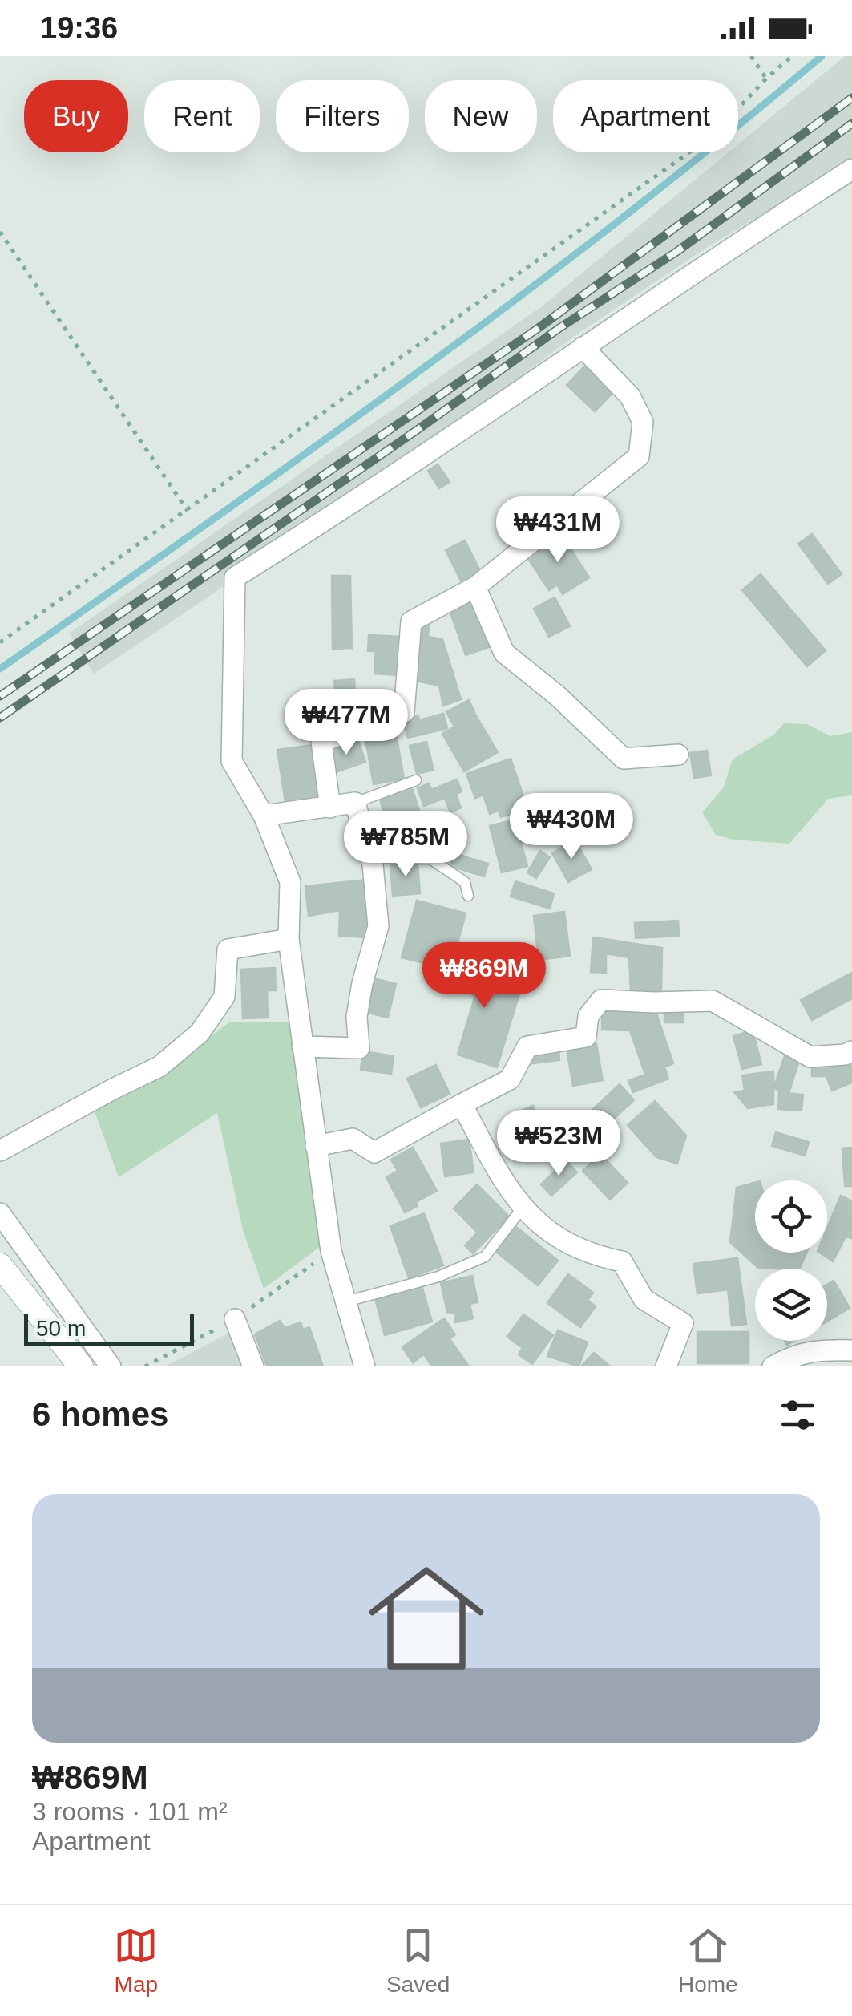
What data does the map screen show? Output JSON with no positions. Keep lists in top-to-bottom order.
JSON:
{
  "scale_bar": "50 m",
  "page": {
    "status": "19:36",
    "chip": [
      "Buy",
      "Rent",
      "Filters",
      "New",
      "Apartment"
    ],
    "price": [
      "₩431M",
      "₩477M",
      "₩430M",
      "₩785M",
      "₩869M",
      "₩523M"
    ],
    "scale": "50 m",
    "heading": "6 homes",
    "list": [
      {
        "name": "₩869M",
        "note": "3 rooms · 101 m² · Apartment"
      }
    ],
    "tabs": ["Map", "Saved", "Home"]
  }
}
